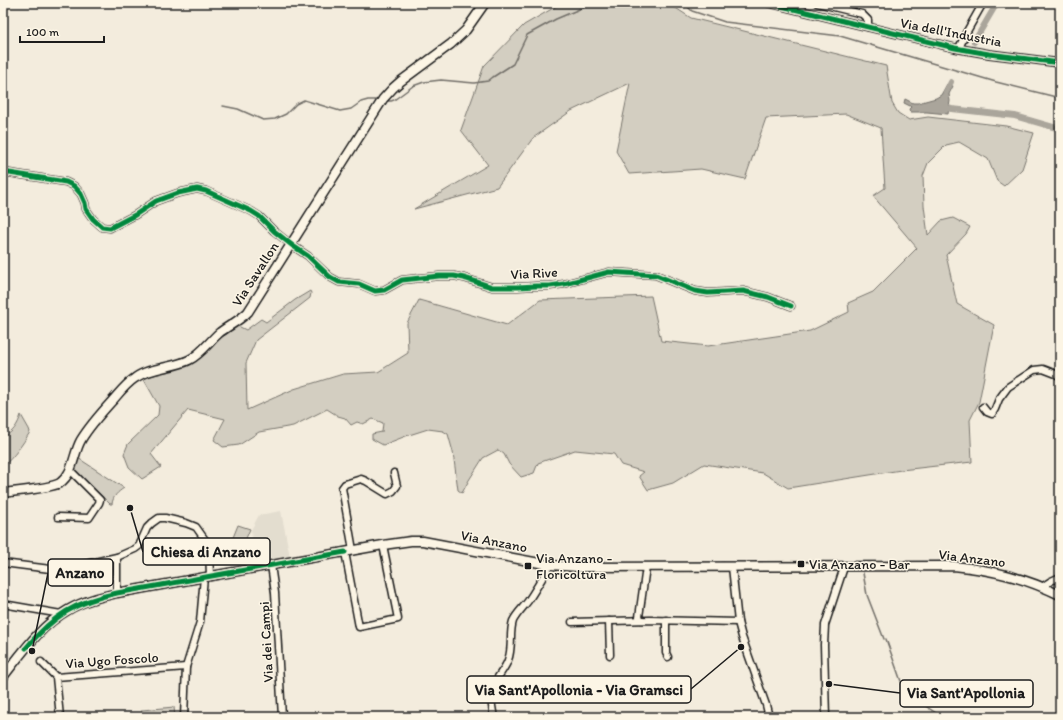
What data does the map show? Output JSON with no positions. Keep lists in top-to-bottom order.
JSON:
{
  "streets": {
    "main road": ["Via Savallon", "Via Anzano"],
    "street": [
      "Via dell'Industria",
      "Via Rive",
      "Via dei Campi",
      "Via Ugo Foscolo"
    ]
  },
  "crossings": [
    ["Via Rive", "Via Savallon"],
    ["Via Anzano", "Via dei Campi"]
  ],
  "places": {
    "other": [
      "Chiesa di Anzano",
      "Via Sant'Apollonia - Via Gramsci",
      "Anzano",
      "Via Sant'Apollonia"
    ],
    "transit": ["Via Anzano - Bar", "Via Anzano - Floricoltura"]
  },
  "scale_bar": "100 m"
}
